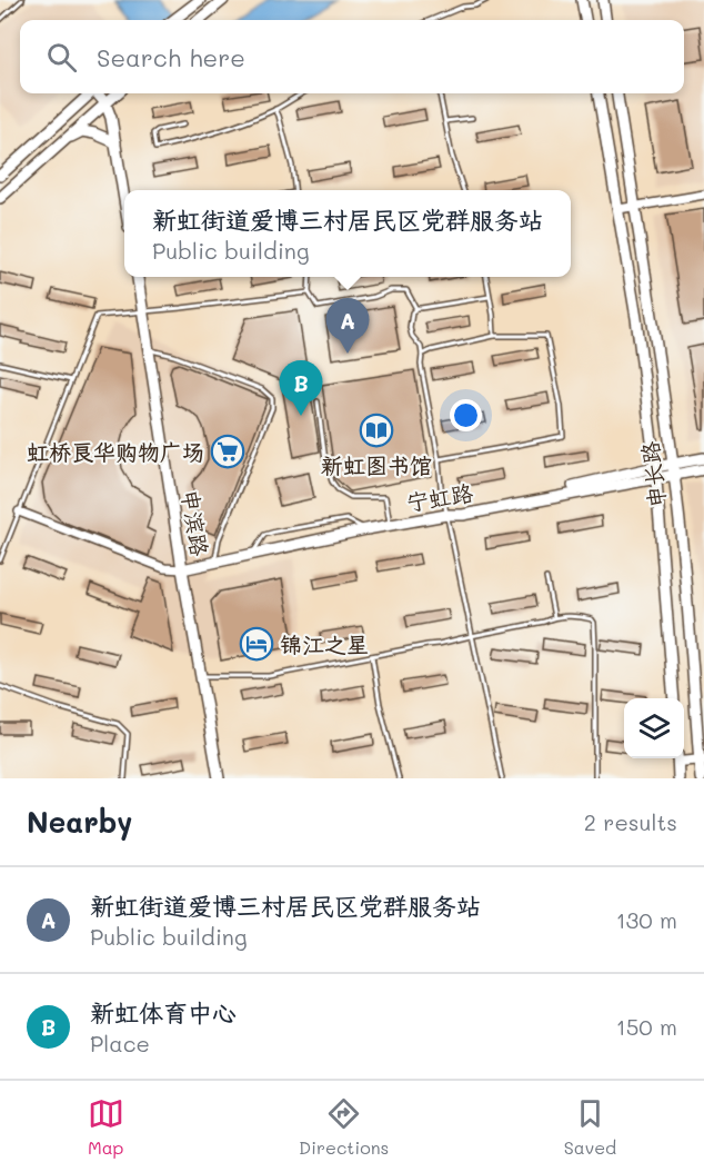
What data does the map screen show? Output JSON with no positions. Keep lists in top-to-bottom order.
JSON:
{
  "streets": {
    "main road": ["申长路", "宁虹路", "申滨路"]
  },
  "crossings": [
    ["申长路", "宁虹路"],
    ["宁虹路", "申滨路"]
  ],
  "places": {
    "library": ["新虹图书馆"],
    "supermarket": ["虹桥良华购物广场"],
    "hotel": ["锦江之星"]
  },
  "page": {
    "search": "Search here",
    "popup": ["新虹街道爱博三村居民区党群服务站", "Public building"],
    "pins": ["A", "B"],
    "heading": ["Nearby", "2 results"],
    "list": [
      {
        "mark": "A",
        "name": "新虹街道爱博三村居民区党群服务站",
        "note": "Public building",
        "value": "130 m"
      },
      {
        "mark": "B",
        "name": "新虹体育中心",
        "note": "Place",
        "value": "150 m"
      }
    ],
    "nav": ["Map", "Directions", "Saved"]
  }
}
